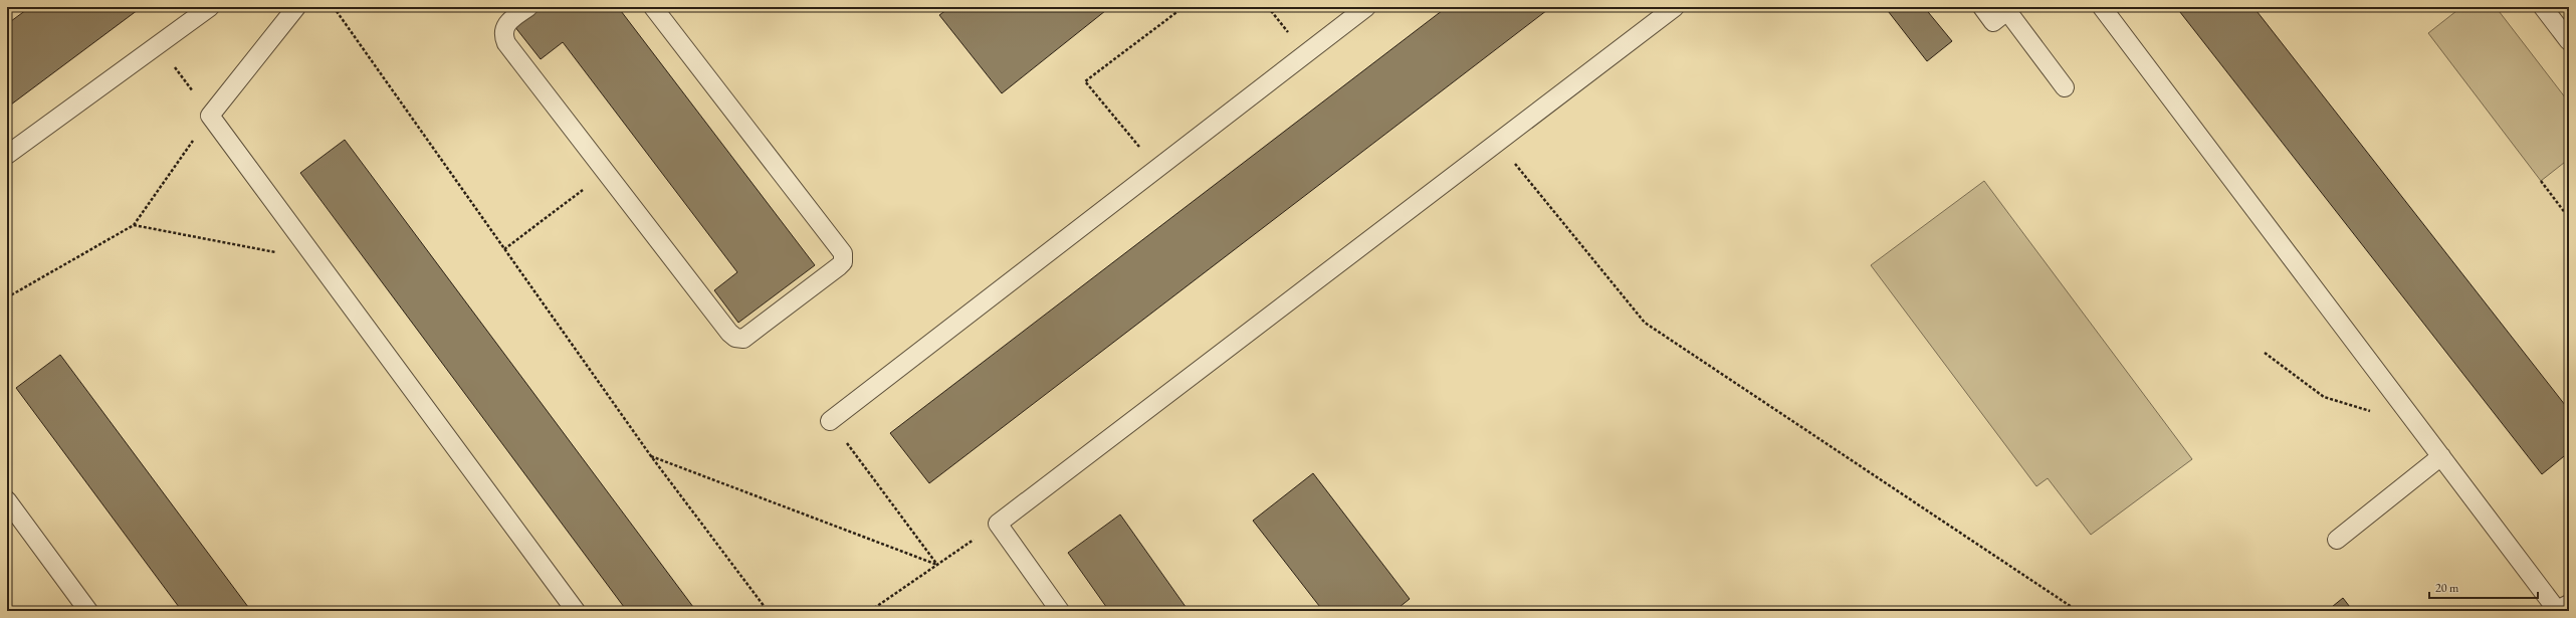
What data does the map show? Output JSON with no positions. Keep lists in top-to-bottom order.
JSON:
{
  "scale_bar": "20 m"
}
